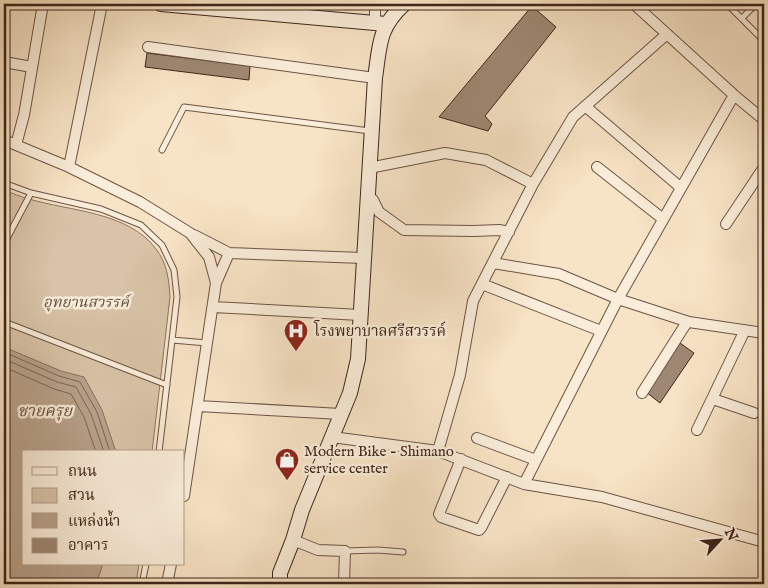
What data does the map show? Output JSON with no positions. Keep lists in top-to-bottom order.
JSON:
{
  "water": ["ชายครุย"],
  "parks": ["อุทยานสวรรค์"],
  "places": {
    "hospital": ["โรงพยาบาลศรีสวรรค์"],
    "shop": ["Modern Bike - Shimano service center"]
  },
  "legend": [
    "ถนน",
    "สวน",
    "แหล่งน้ำ",
    "อาคาร"
  ],
  "north": "top right"
}
